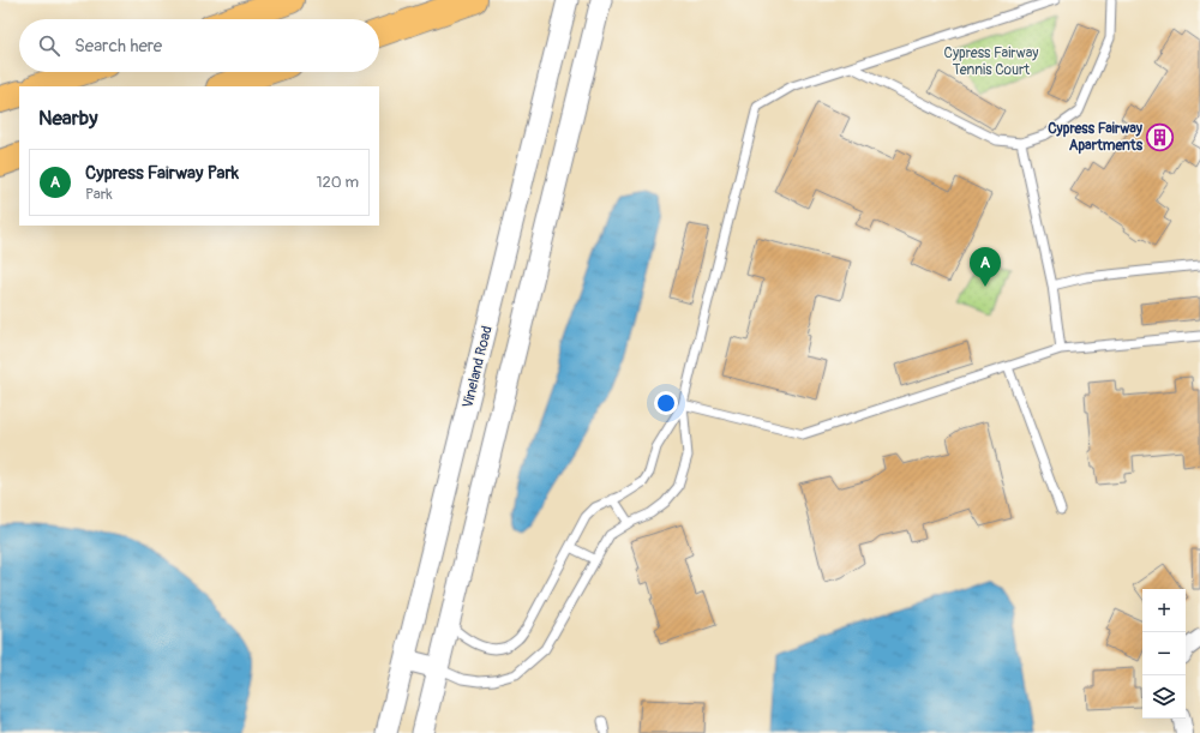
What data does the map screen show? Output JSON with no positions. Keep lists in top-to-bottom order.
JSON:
{
  "streets": {
    "street": ["Vineland Road"]
  },
  "parks": ["Cypress Fairway Tennis Court"],
  "places": {
    "building": ["Cypress Fairway Apartments"]
  },
  "page": {
    "search": "Search here",
    "heading": "Nearby",
    "list": [
      {
        "mark": "A",
        "name": "Cypress Fairway Park",
        "note": "Park",
        "value": "120 m"
      }
    ],
    "pins": "A",
    "map_buttons": ["+", "−"]
  }
}
